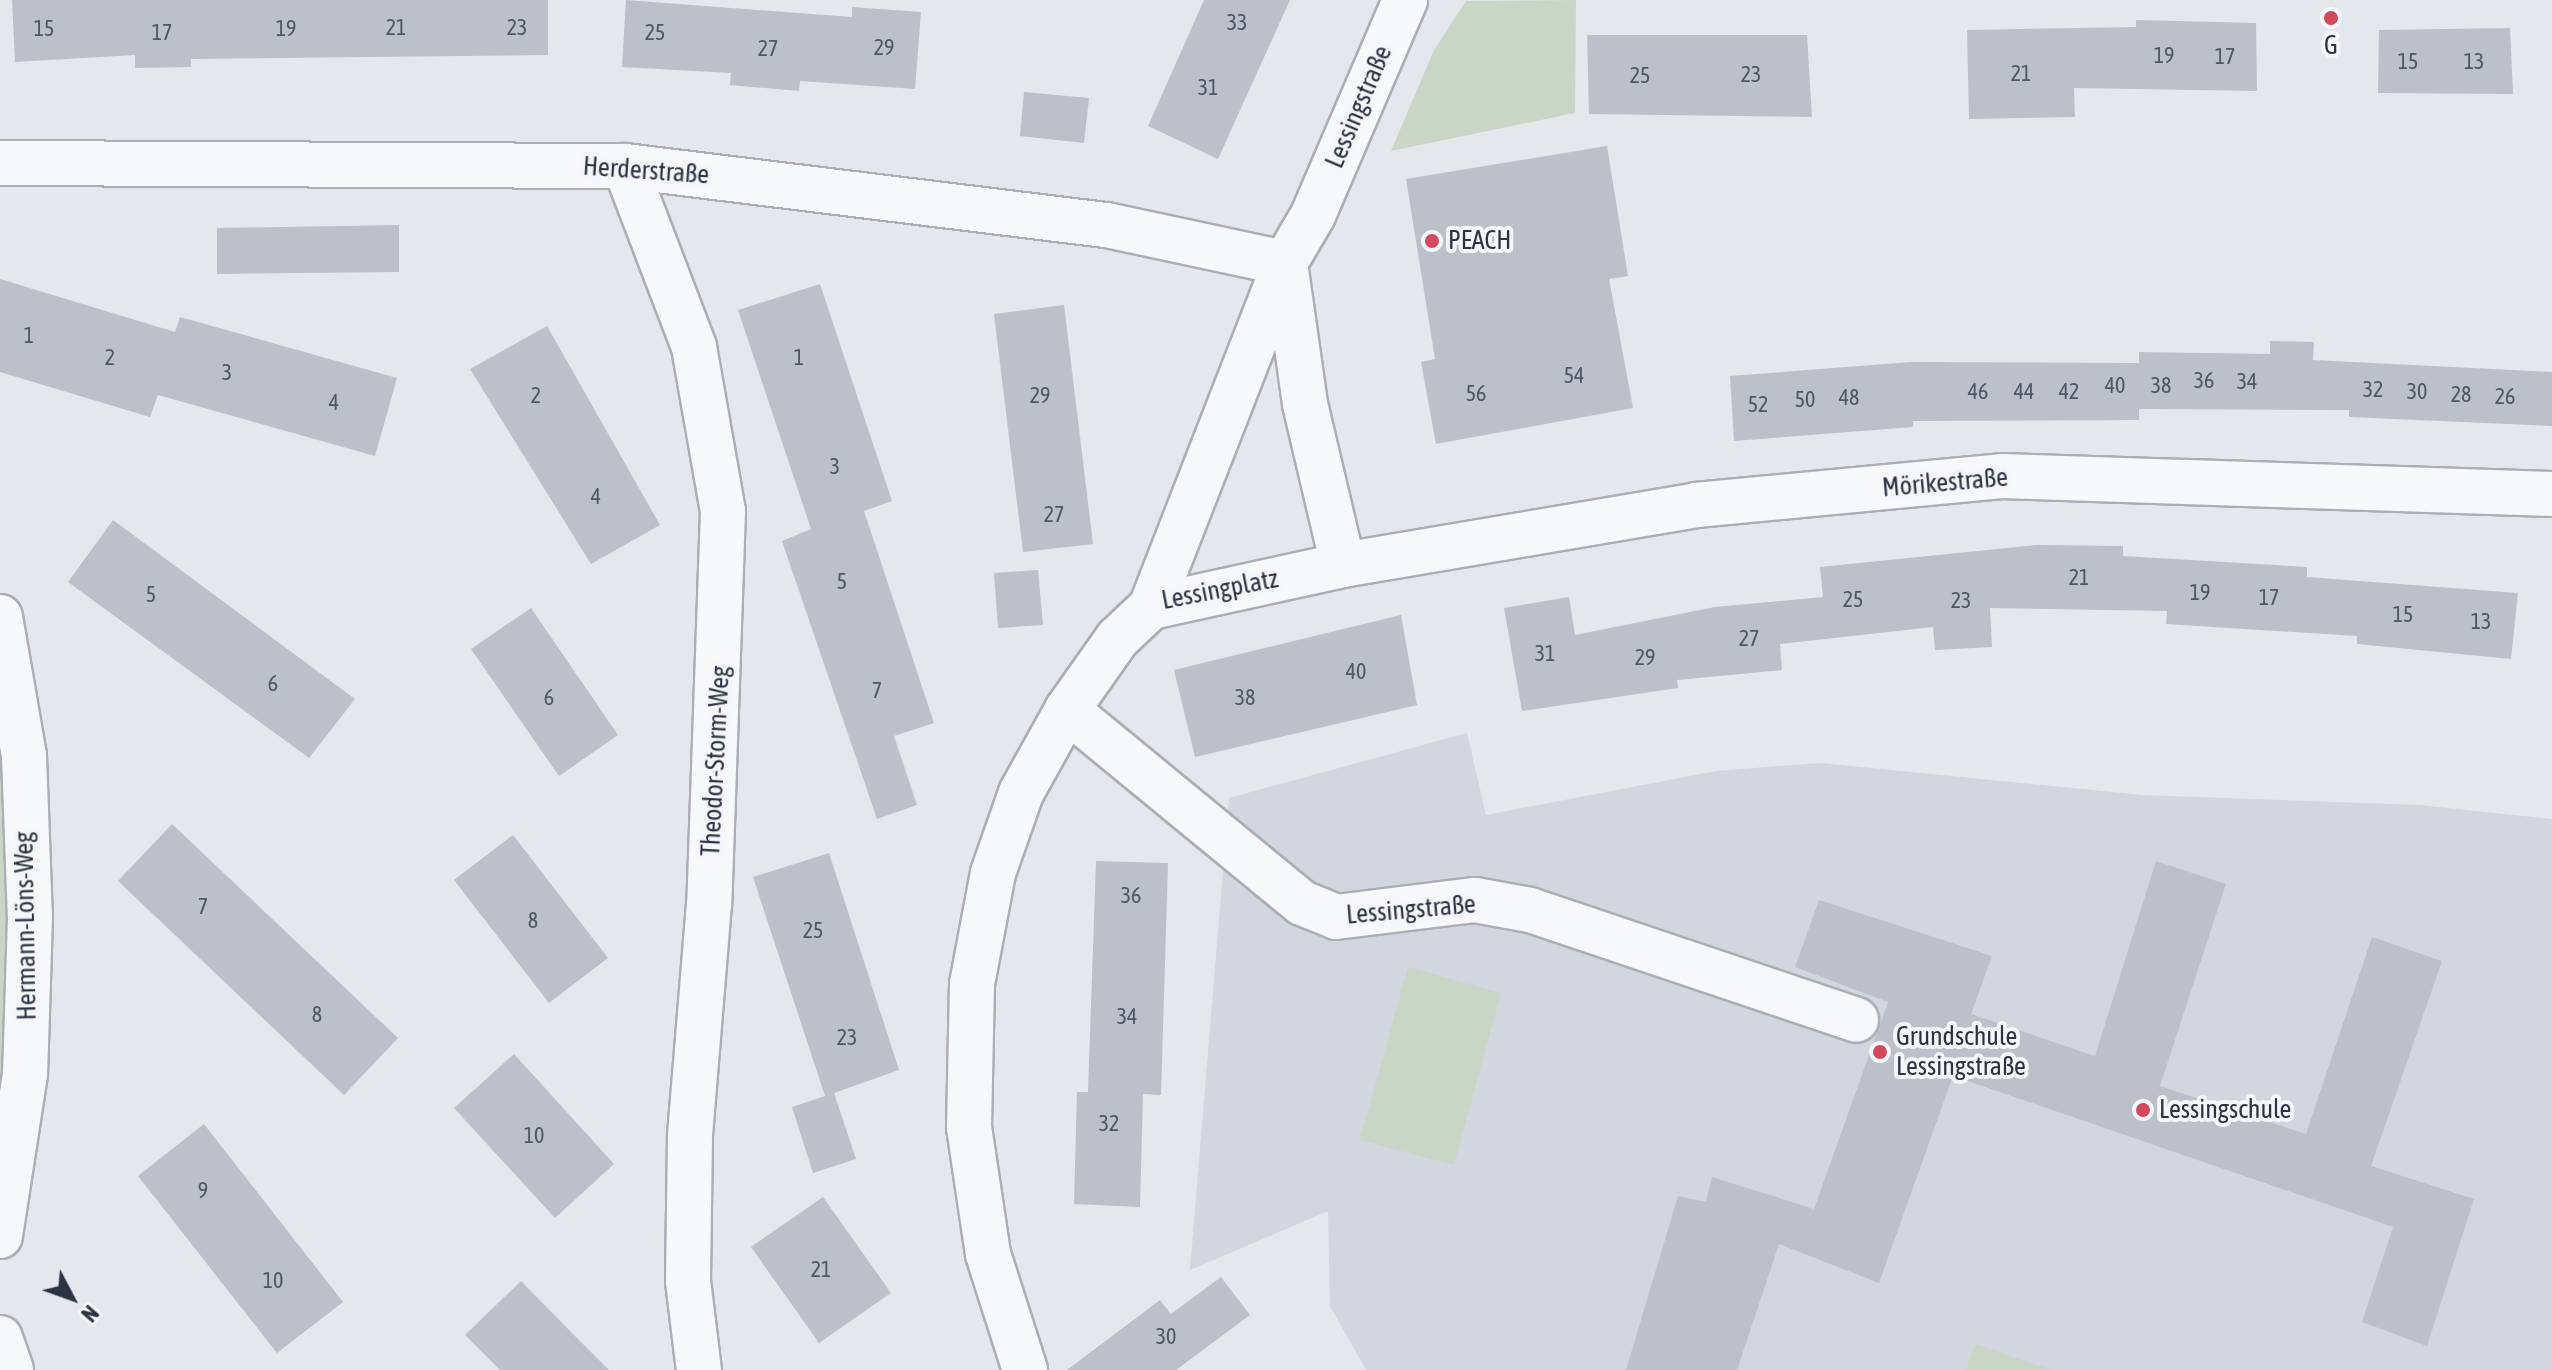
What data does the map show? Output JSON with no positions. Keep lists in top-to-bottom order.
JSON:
{
  "streets": {
    "street": [
      "Lessingstraße",
      "Herderstraße",
      "Mörikestraße",
      "Lessingplatz",
      "Theodor-Storm-Weg",
      "Hermann-Löns-Weg"
    ]
  },
  "crossings": [
    ["Lessingstraße", "Lessingplatz"],
    ["Herderstraße", "Lessingplatz"],
    ["Herderstraße", "Theodor-Storm-Weg"],
    ["Mörikestraße", "Lessingplatz"]
  ],
  "places": [
    "G",
    "PEACH",
    "Grundschule Lessingstraße",
    "Lessingschule"
  ],
  "house_numbers": [
    "33",
    "21",
    "23",
    "15",
    "19",
    "17",
    "25",
    "29",
    "27",
    "19",
    "17",
    "15",
    "13",
    "21",
    "23",
    "25",
    "31",
    "1",
    "2",
    "1",
    "3",
    "54",
    "36",
    "34",
    "40",
    "38",
    "32",
    "46",
    "44",
    "42",
    "30",
    "56",
    "28",
    "2",
    "29",
    "26",
    "48",
    "50",
    "4",
    "52",
    "3",
    "4",
    "27",
    "21",
    "5",
    "19",
    "5",
    "17",
    "25",
    "23",
    "15",
    "13",
    "27",
    "31",
    "29",
    "40",
    "6",
    "7",
    "6",
    "38",
    "36",
    "7",
    "8",
    "25",
    "8",
    "34",
    "23",
    "32",
    "10",
    "9",
    "21",
    "10",
    "30"
  ],
  "north": "bottom right"
}
